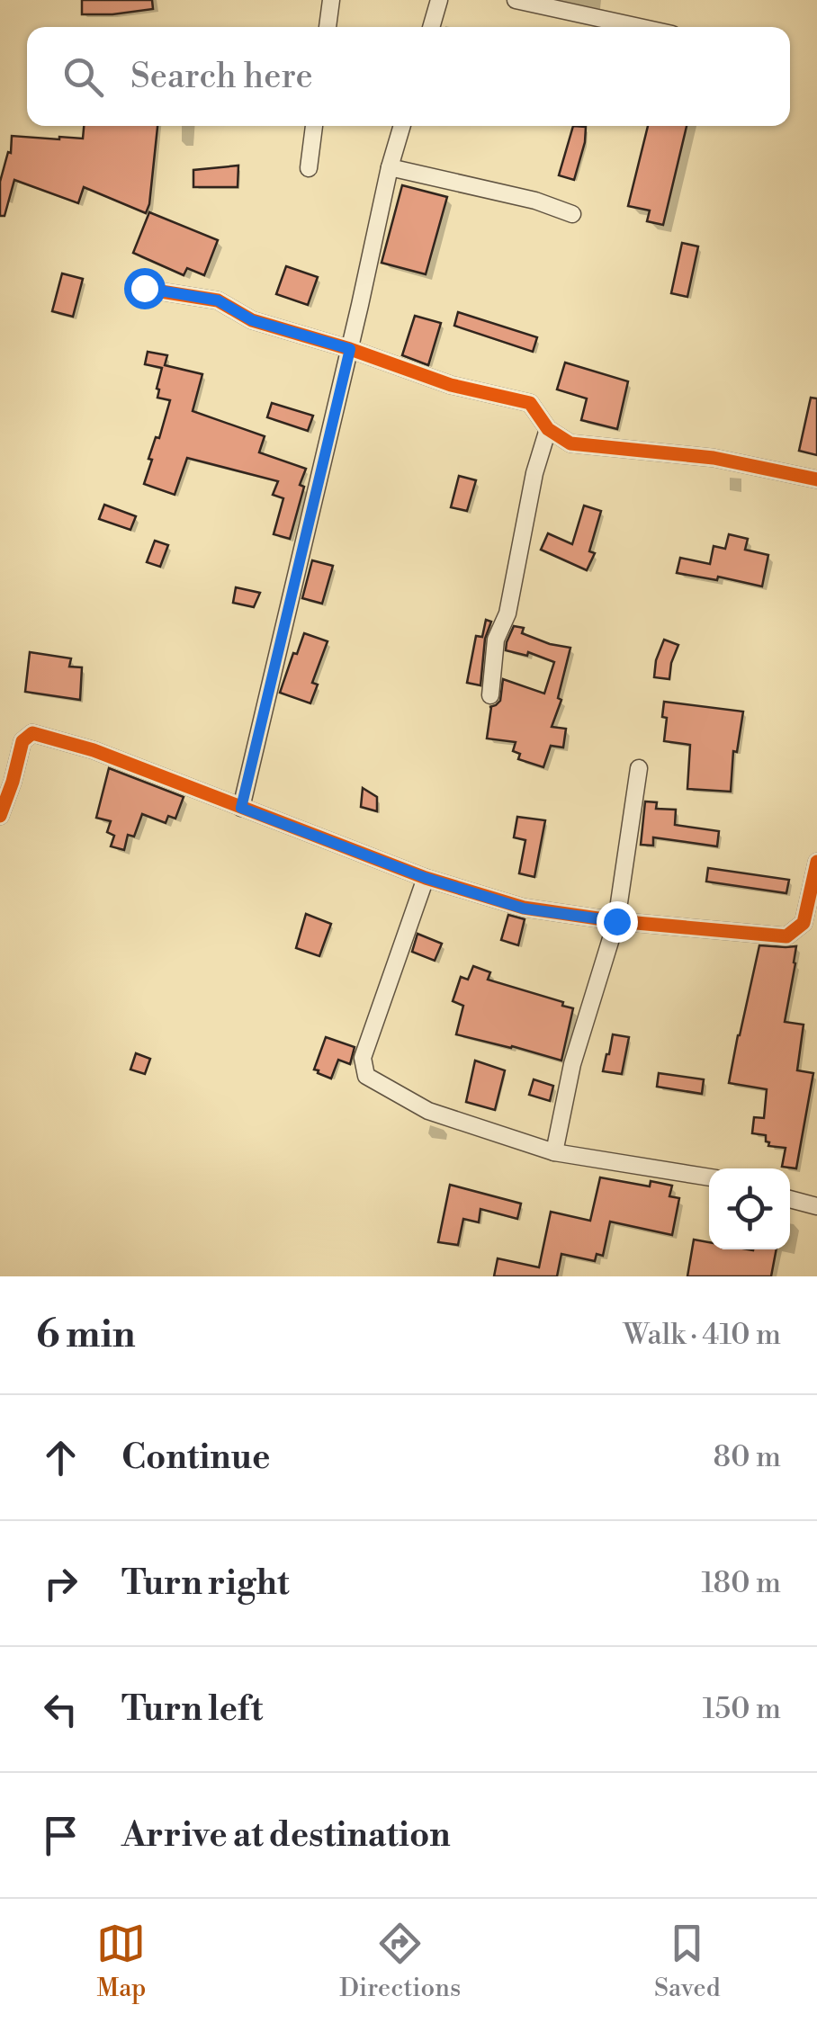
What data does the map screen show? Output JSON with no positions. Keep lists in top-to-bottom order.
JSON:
{
  "page": {
    "search": "Search here",
    "heading": ["6 min", "Walk · 410 m"],
    "list": [
      ["Continue", "80 m"],
      ["Turn right", "180 m"],
      ["Turn left", "150 m"],
      "Arrive at destination"
    ],
    "nav": ["Map", "Directions", "Saved"]
  }
}
